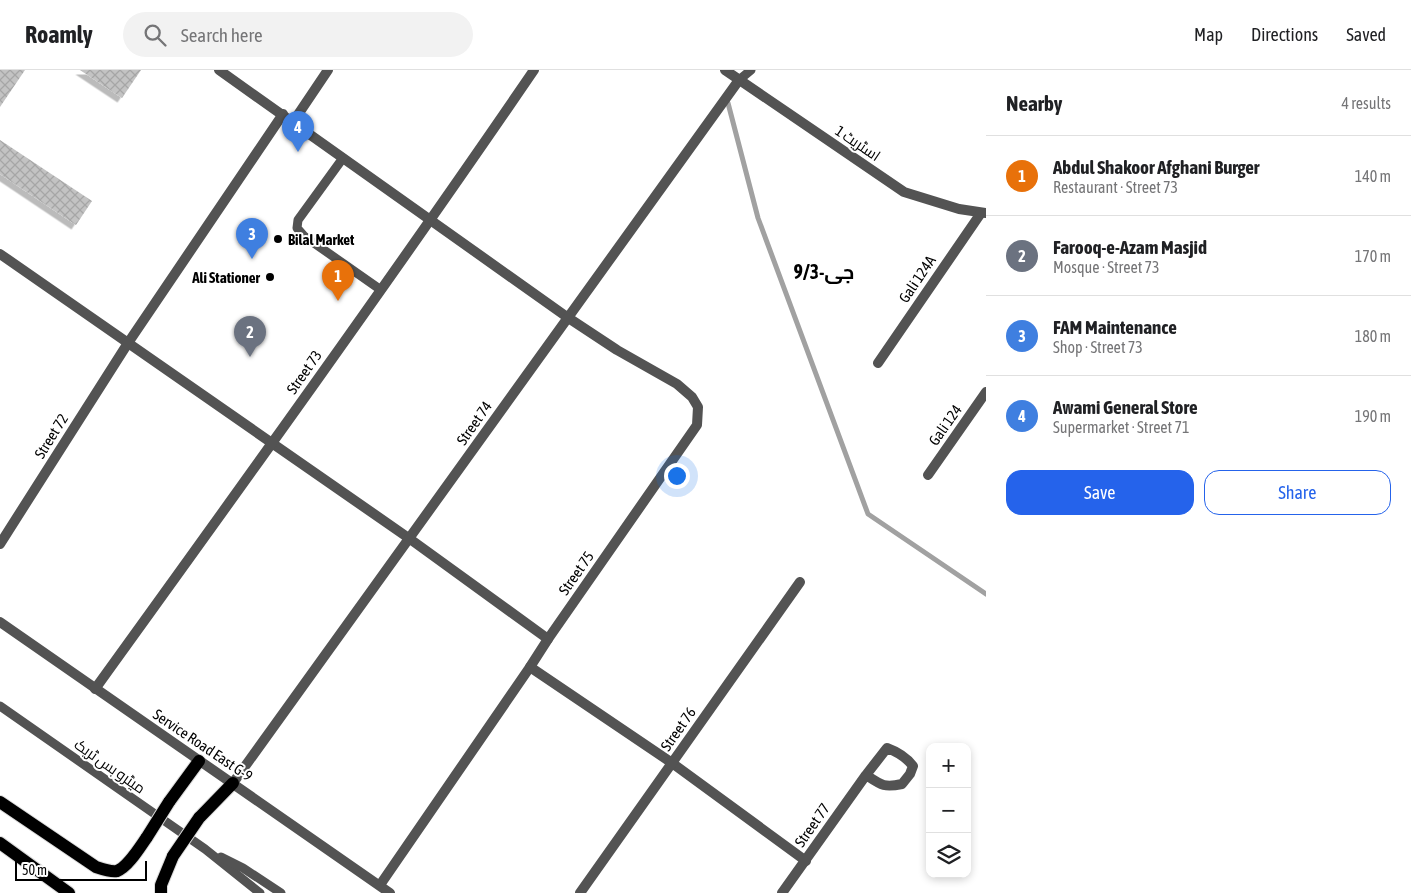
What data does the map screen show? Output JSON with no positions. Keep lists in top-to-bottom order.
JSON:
{
  "streets": {
    "street": [
      "اسٹریٹ 1",
      "Gali 124A",
      "Street 73",
      "Street 74",
      "Gali 124",
      "Street 72",
      "Street 75",
      "Street 76",
      "Service Road East G-9",
      "Street 77"
    ],
    "lane": ["میٹرو بس ٹریک"]
  },
  "crossings": [
    ["اسٹریٹ 1", "Gali 124A"],
    ["اسٹریٹ 1", "Street 74"],
    ["Street 73", "Street 75"],
    ["Street 73", "Service Road East G-9"],
    ["Street 74", "Street 75"],
    ["Street 74", "Service Road East G-9"],
    ["Street 72", "Street 75"],
    ["Street 75", "Service Road East G-9"]
  ],
  "districts": ["جی-9/3"],
  "places": ["Bilal Market", "Ali Stationer"],
  "scale_bar": "50 m",
  "page": {
    "header": "Roamly",
    "search": "Search here",
    "nav": ["Map", "Directions", "Saved"],
    "heading": ["Nearby", "4 results"],
    "pins": [
      "4",
      "3",
      "1",
      "2"
    ],
    "list": [
      {
        "mark": "1",
        "name": "Abdul Shakoor Afghani Burger",
        "note": "Restaurant · Street 73",
        "value": "140 m"
      },
      {
        "mark": "2",
        "name": "Farooq-e-Azam Masjid",
        "note": "Mosque · Street 73",
        "value": "170 m"
      },
      {
        "mark": "3",
        "name": "FAM Maintenance",
        "note": "Shop · Street 73",
        "value": "180 m"
      },
      {
        "mark": "4",
        "name": "Awami General Store",
        "note": "Supermarket · Street 71",
        "value": "190 m"
      }
    ],
    "buttons": ["Save", "Share"],
    "map_buttons": ["+", "−"],
    "scale": "50 m"
  }
}
